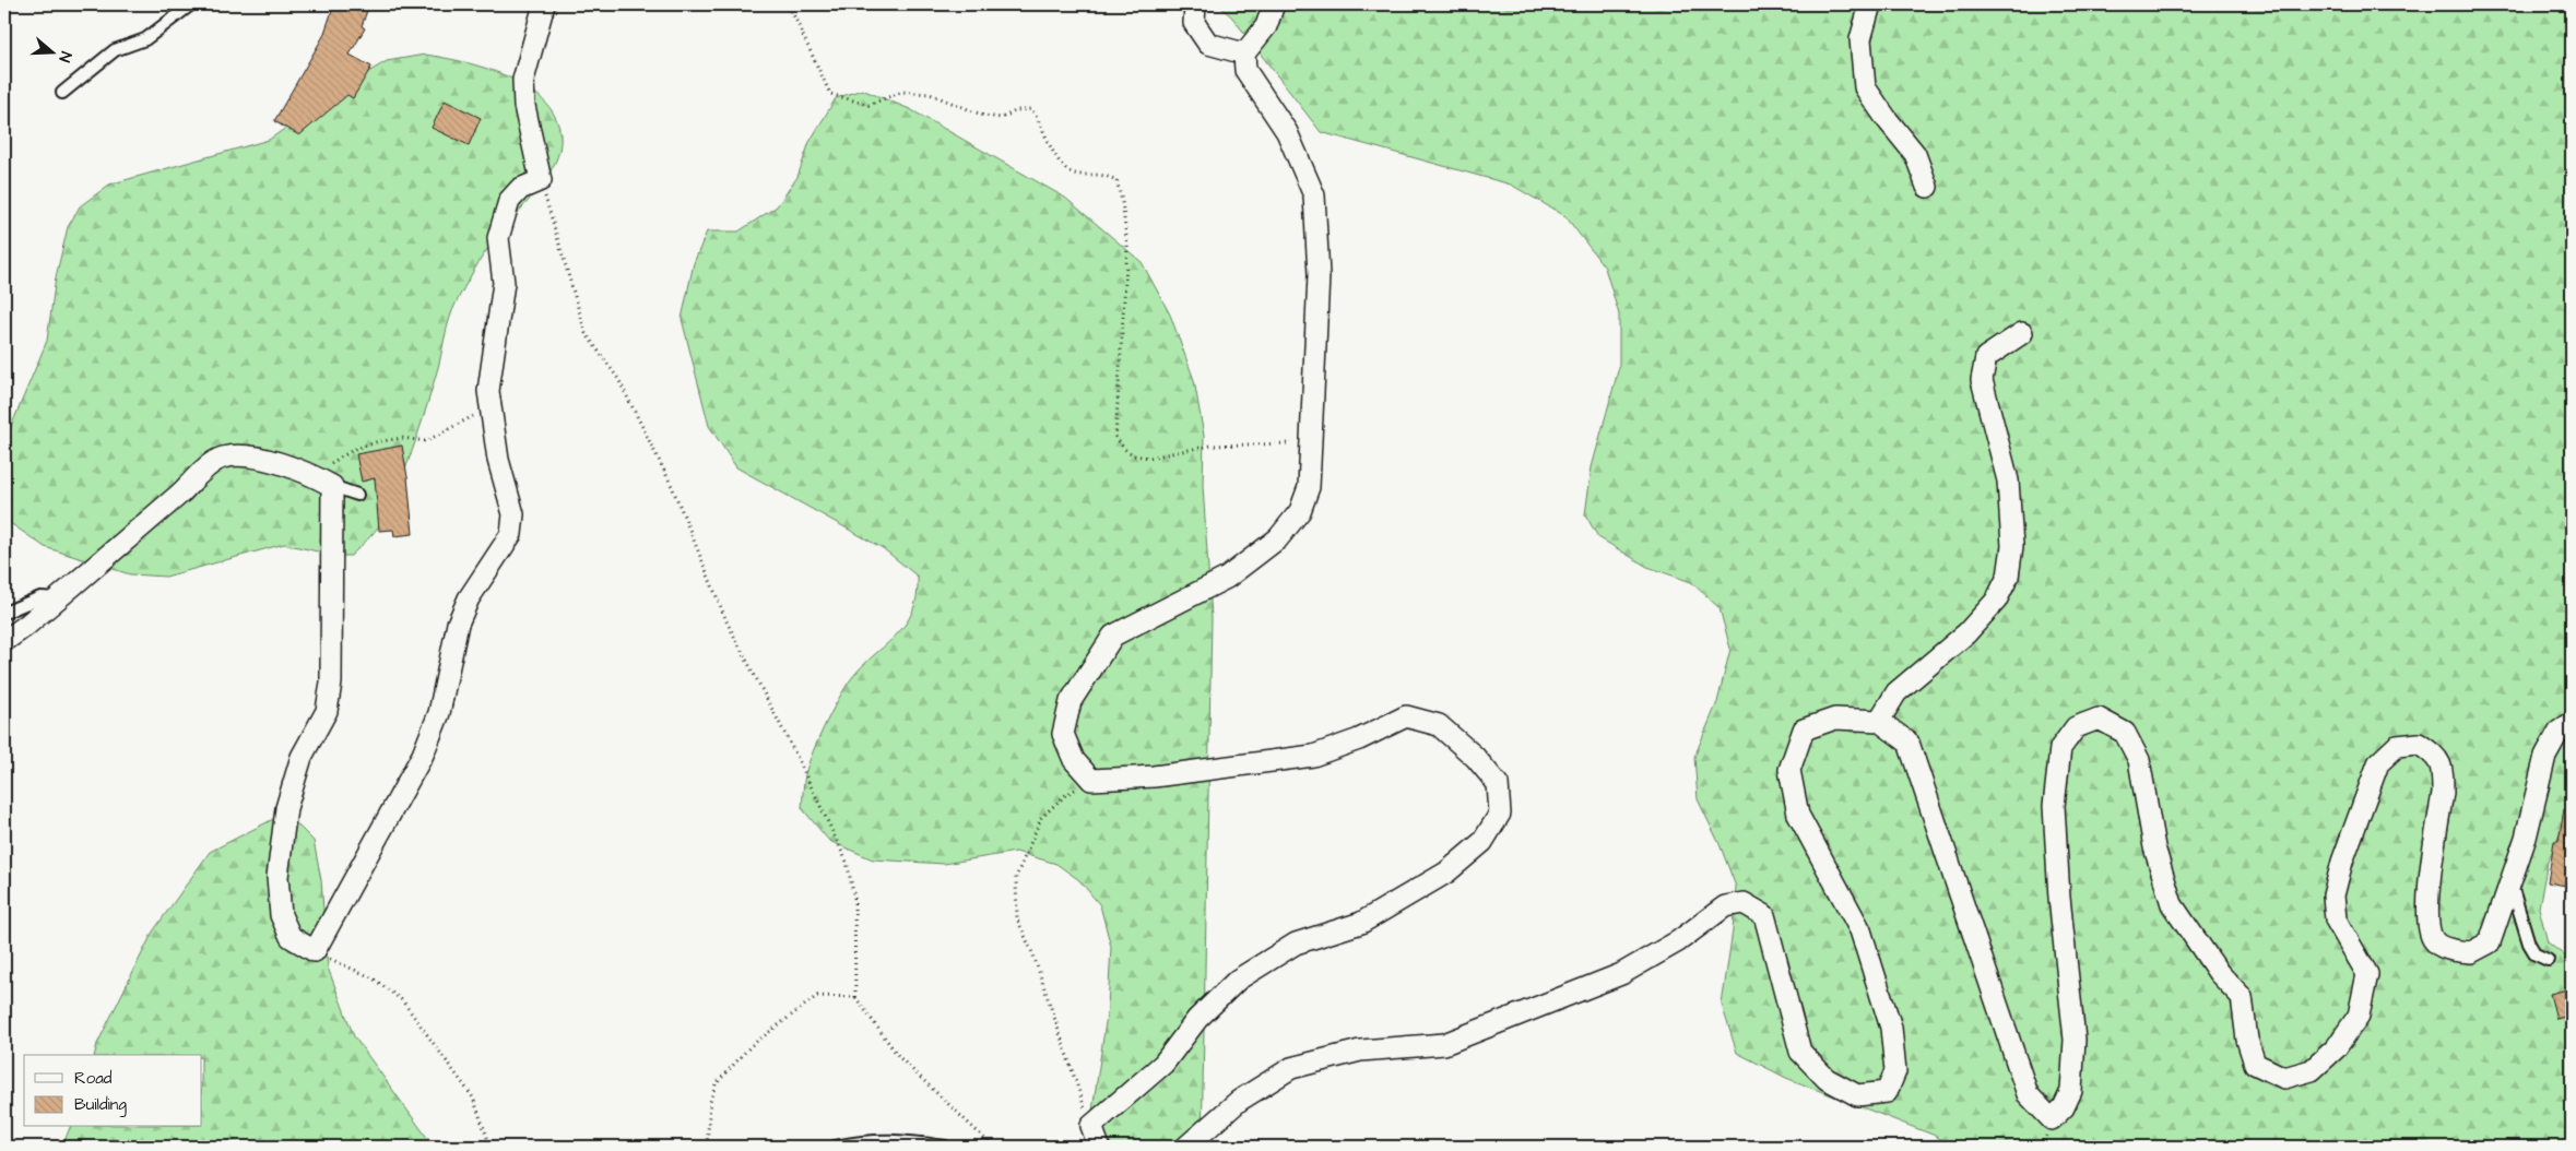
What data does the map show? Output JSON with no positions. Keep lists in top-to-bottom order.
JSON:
{
  "legend": ["Road", "Building"],
  "north": "right"
}
